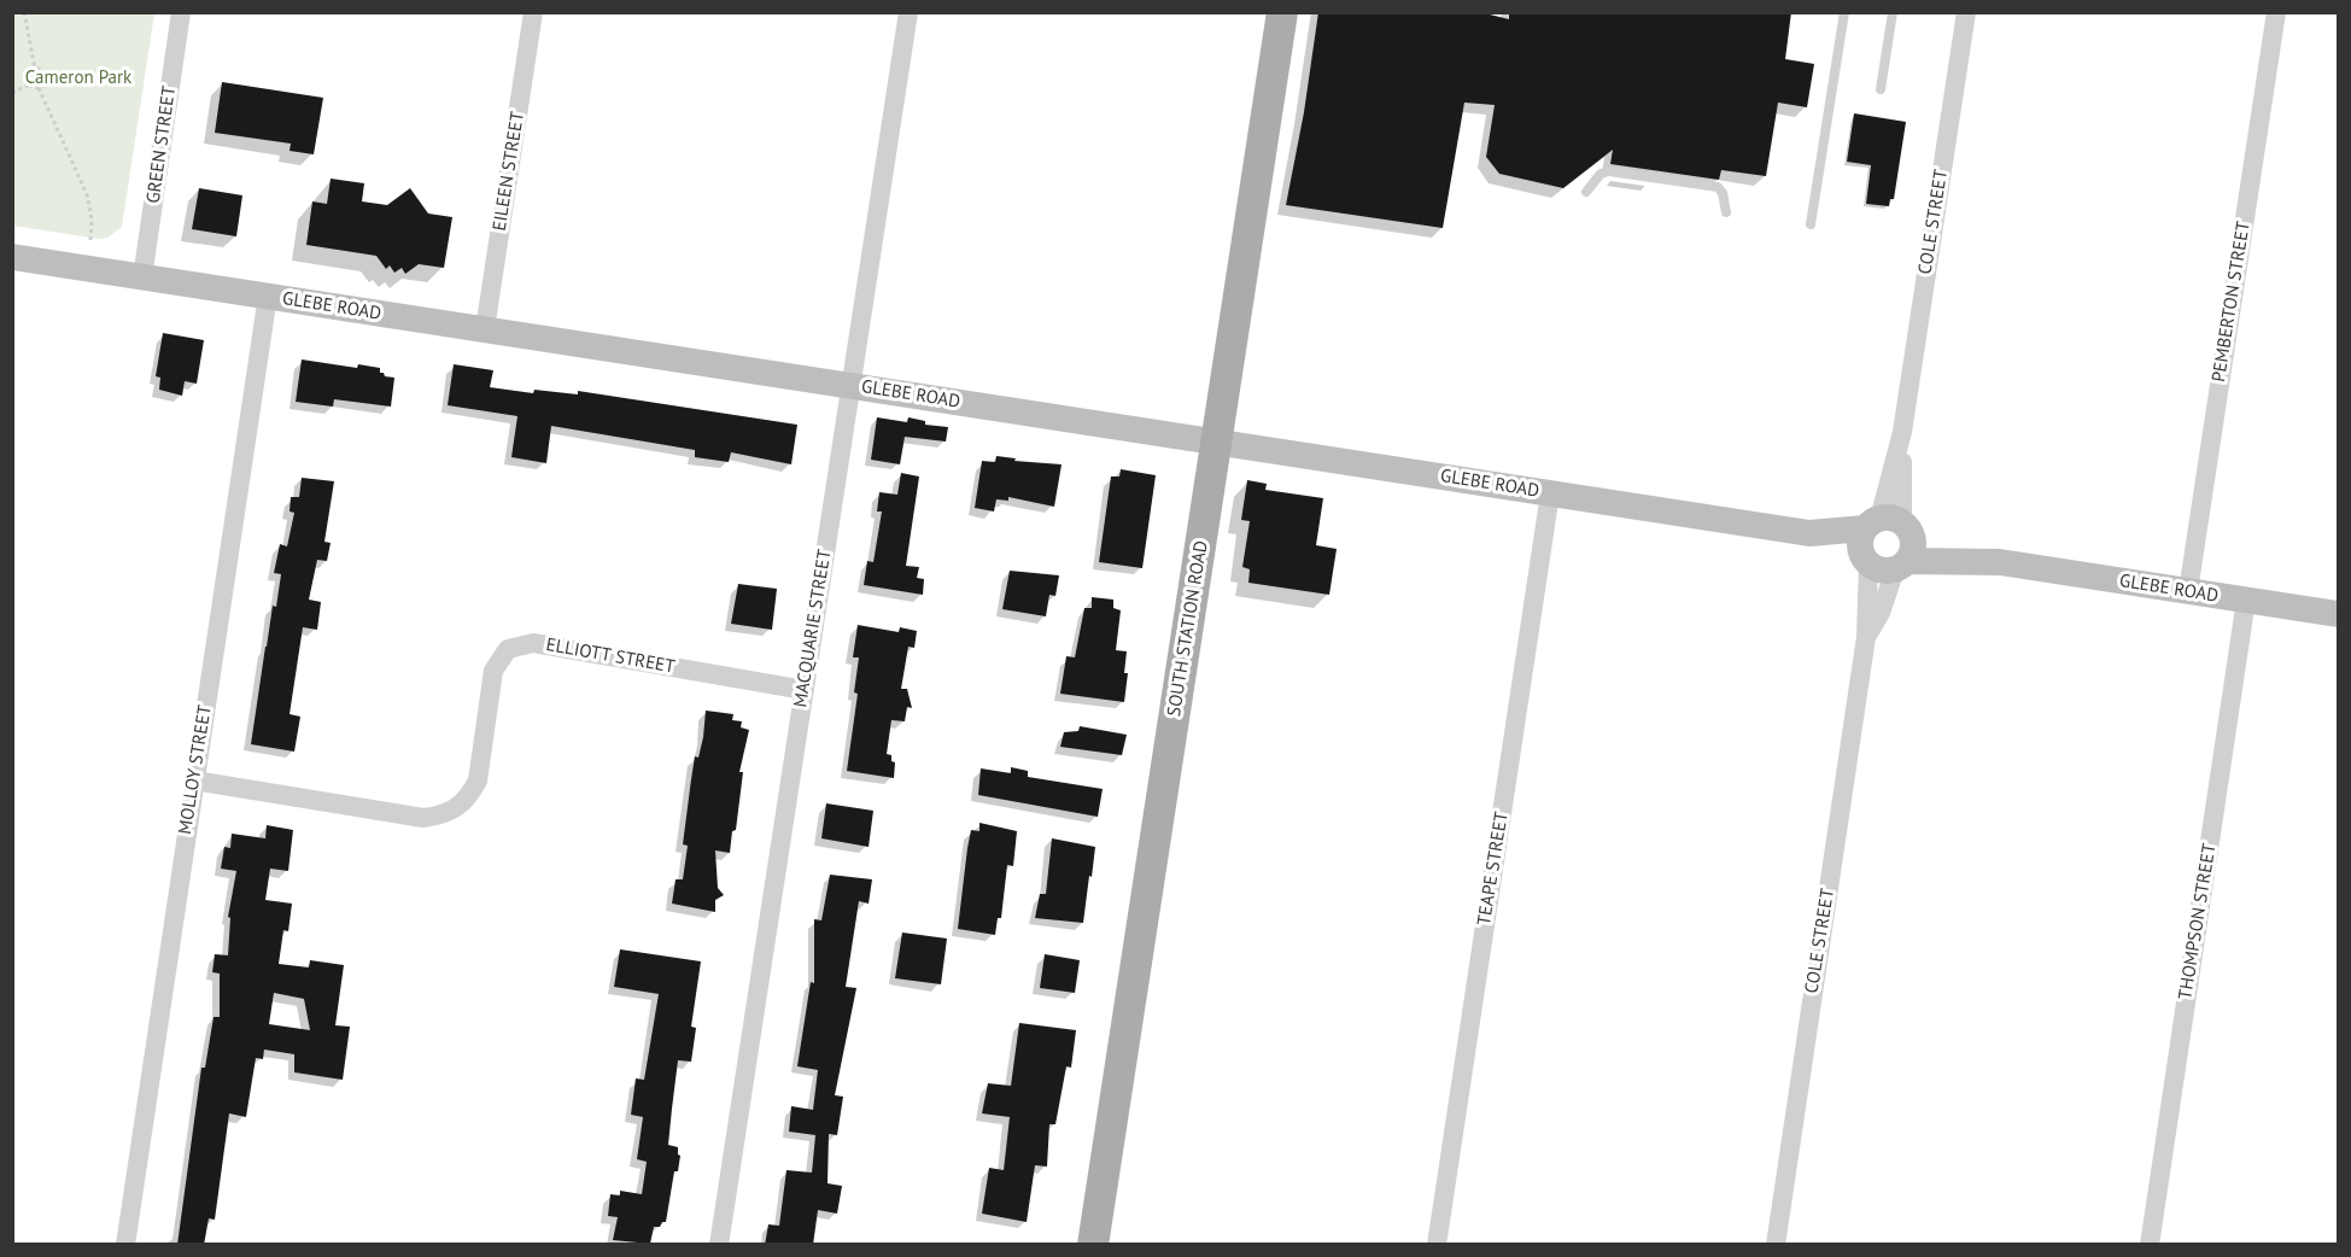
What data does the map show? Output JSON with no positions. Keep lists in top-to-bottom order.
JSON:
{
  "streets": {
    "main road": ["SOUTH STATION ROAD"],
    "street": [
      "GREEN STREET",
      "EILEEN STREET",
      "COLE STREET",
      "PEMBERTON STREET",
      "GLEBE ROAD",
      "MACQUARIE STREET",
      "ELLIOTT STREET",
      "MOLLOY STREET",
      "TEAPE STREET",
      "THOMPSON STREET"
    ]
  },
  "crossings": [
    ["GREEN STREET", "GLEBE ROAD"],
    ["EILEEN STREET", "GLEBE ROAD"],
    ["COLE STREET", "GLEBE ROAD"],
    ["PEMBERTON STREET", "GLEBE ROAD"],
    ["GLEBE ROAD", "MACQUARIE STREET"],
    ["GLEBE ROAD", "SOUTH STATION ROAD"],
    ["GLEBE ROAD", "MOLLOY STREET"],
    ["GLEBE ROAD", "TEAPE STREET"],
    ["GLEBE ROAD", "THOMPSON STREET"],
    ["MACQUARIE STREET", "ELLIOTT STREET"],
    ["ELLIOTT STREET", "MOLLOY STREET"]
  ],
  "parks": ["Cameron Park"]
}
